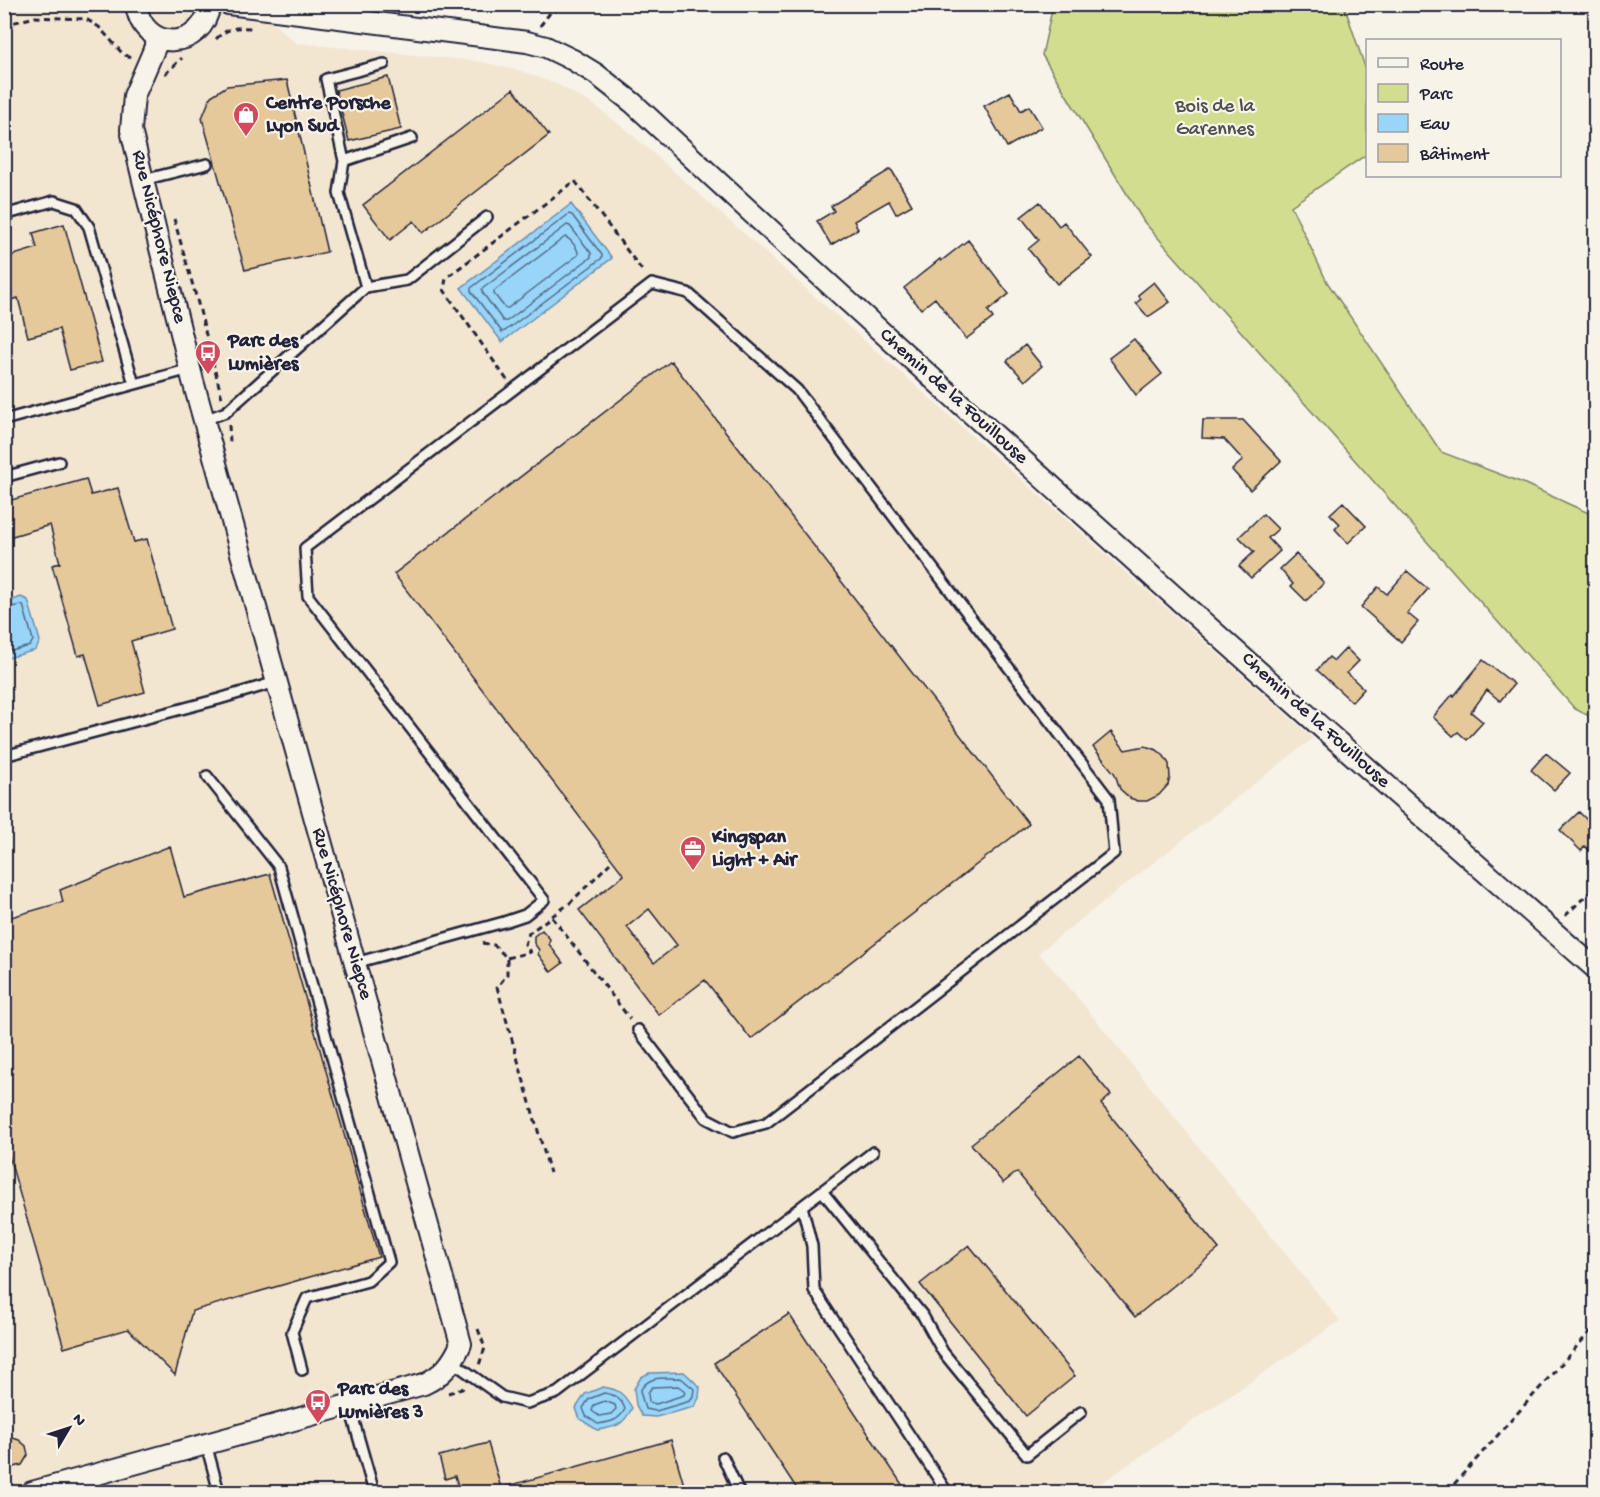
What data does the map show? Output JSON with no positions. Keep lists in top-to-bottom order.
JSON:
{
  "streets": {
    "street": ["Rue Nicéphore Niepce", "Chemin de la Fouillouse"]
  },
  "parks": ["Bois de la Garennes"],
  "places": {
    "shop": ["Centre Porsche Lyon Sud"],
    "bus stop": ["Parc des Lumières", "Parc des Lumières 3"],
    "office": ["Kingspan Light + Air"]
  },
  "legend": [
    "Route",
    "Parc",
    "Eau",
    "Bâtiment"
  ],
  "north": "top right"
}
